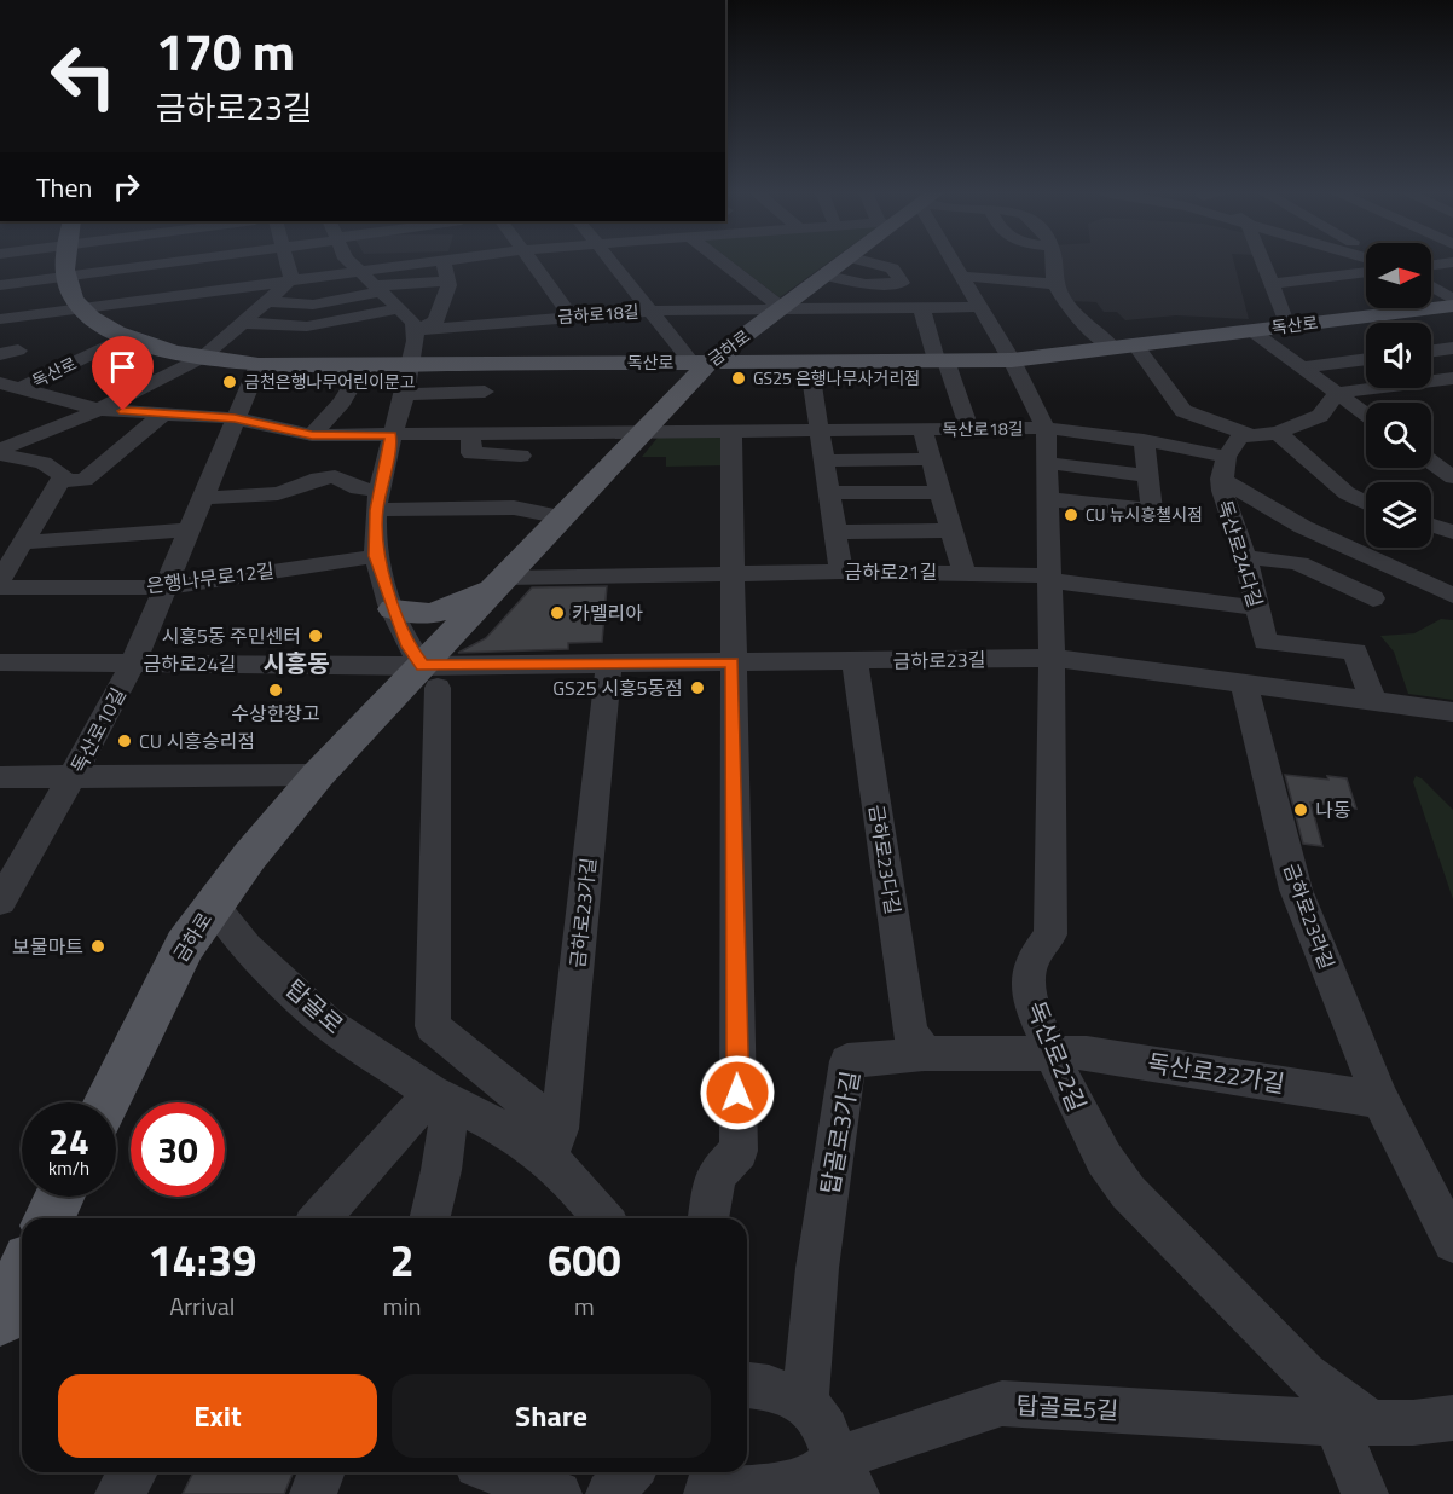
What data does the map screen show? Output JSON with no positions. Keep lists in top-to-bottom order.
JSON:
{
  "streets": {
    "main road": ["독산로", "금하로"],
    "street": [
      "금하로18길",
      "독산로18길",
      "독산로24다길",
      "금하로21길",
      "은행나무로12길",
      "금하로23길",
      "금하로24길",
      "독산로10길",
      "금하로23다길",
      "금하로23가길",
      "금하로23라길",
      "탑골로",
      "독산로22길",
      "독산로22가길",
      "탑골로3가길",
      "탑골로5길"
    ]
  },
  "crossings": [
    ["금하로18길", "금하로"],
    ["금하로18길", "독산로22길"],
    ["독산로", "금하로"],
    ["독산로", "독산로10길"],
    ["독산로", "독산로22길"],
    ["금하로", "금하로21길"],
    ["금하로", "금하로23길"],
    ["금하로", "금하로24길"],
    ["금하로", "탑골로"],
    ["독산로18길", "독산로24다길"],
    ["독산로18길", "독산로22길"],
    ["독산로24다길", "금하로23길"],
    ["금하로21길", "독산로22길"],
    ["은행나무로12길", "독산로10길"],
    ["금하로23길", "금하로24길"],
    ["금하로23길", "금하로23다길"],
    ["금하로23길", "금하로23가길"],
    ["금하로23길", "금하로23라길"],
    ["금하로23길", "독산로22길"],
    ["금하로24길", "독산로10길"],
    ["금하로23다길", "탑골로3가길"],
    ["금하로23가길", "탑골로"],
    ["금하로23라길", "독산로22가길"],
    ["독산로22길", "독산로22가길"],
    ["독산로22길", "탑골로3가길"],
    ["독산로22길", "탑골로5길"],
    ["독산로22가길", "탑골로3가길"]
  ],
  "districts": ["시흥동"],
  "places": [
    "GS25 은행나무사거리점",
    "금천은행나무어린이문고",
    "CU 뉴시흥첼시점",
    "카멜리아",
    "시흥5동 주민센터",
    "GS25 시흥5동점",
    "수상한창고",
    "CU 시흥승리점",
    "나동",
    "보물마트"
  ],
  "north": "right",
  "page": {
    "turn": ["170 m", "금하로23길"],
    "then": "Then",
    "speed": "24 km/h",
    "limit": "30",
    "eta": [
      "14:39",
      "Arrival",
      "2",
      "min",
      "600",
      "m"
    ],
    "buttons": ["Exit", "Share"]
  }
}
